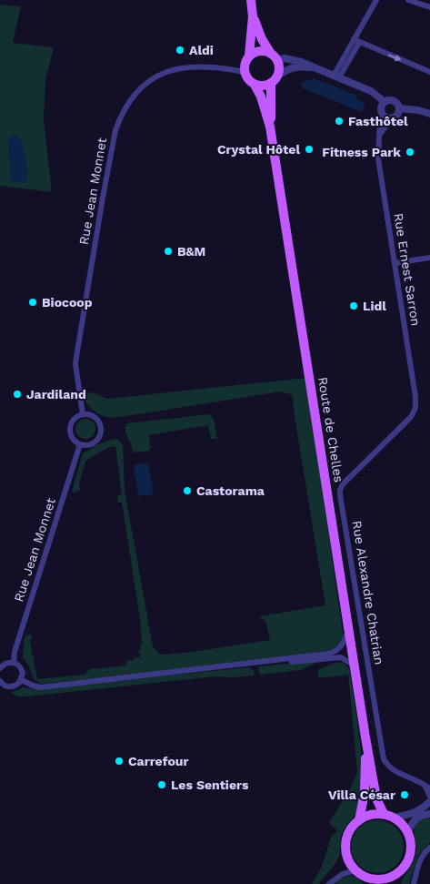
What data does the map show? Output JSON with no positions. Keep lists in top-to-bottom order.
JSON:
{
  "streets": {
    "main road": ["Route de Chelles"],
    "street": ["Rue Jean Monnet", "Rue Ernest Sarron", "Rue Alexandre Chatrian"]
  },
  "crossings": [
    ["Rue Ernest Sarron", "Rue Alexandre Chatrian"]
  ],
  "places": [
    "Aldi",
    "Fasthôtel",
    "Crystal Hôtel",
    "Fitness Park",
    "B&M",
    "Biocoop",
    "Lidl",
    "Jardiland",
    "Castorama",
    "Carrefour",
    "Les Sentiers",
    "Villa César"
  ]
}
